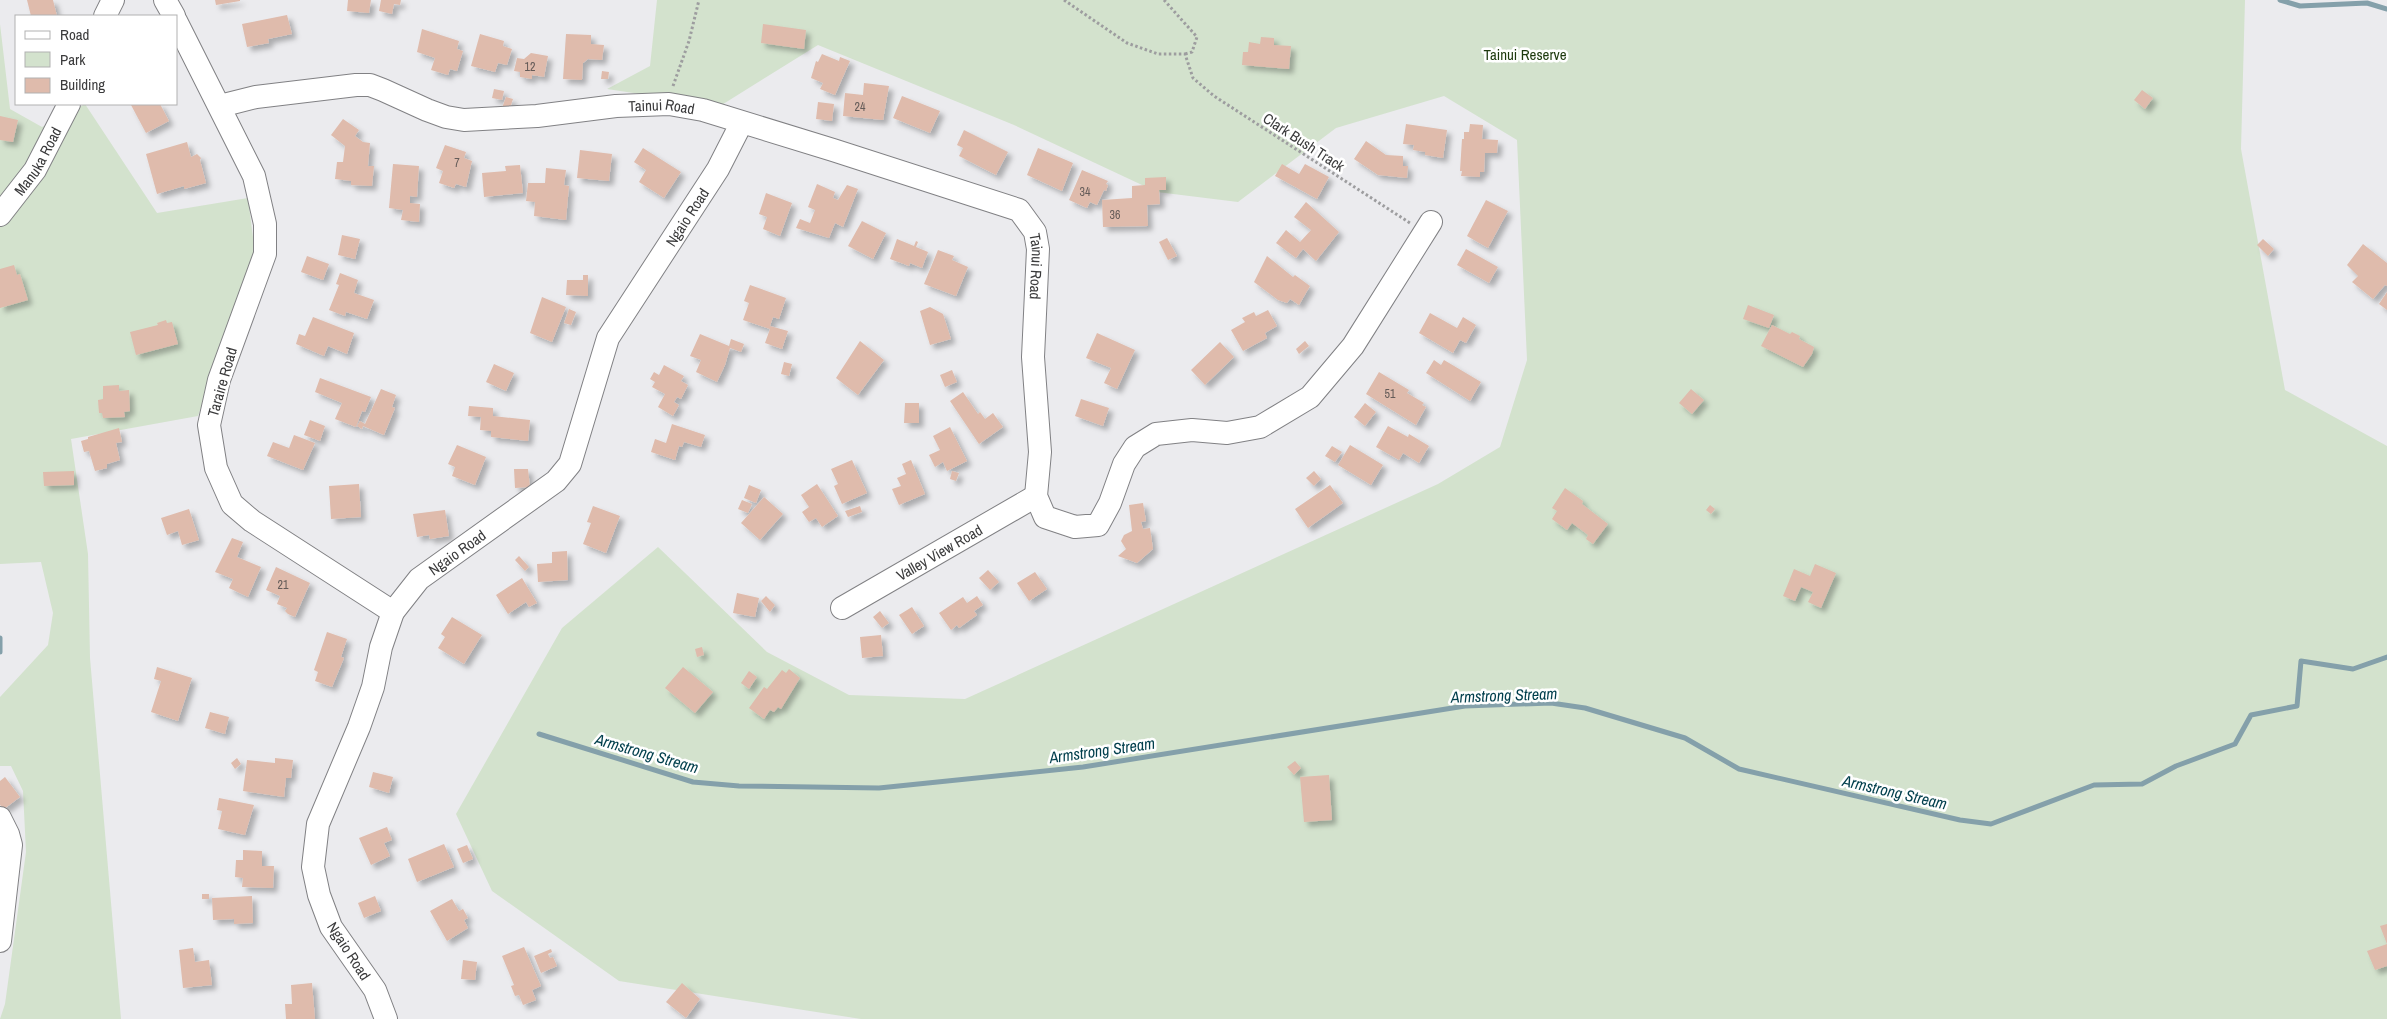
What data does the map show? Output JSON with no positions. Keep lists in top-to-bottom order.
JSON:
{
  "streets": {
    "street": [
      "Tainui Road",
      "Manuka Road",
      "Ngaio Road",
      "Taraire Road",
      "Valley View Road"
    ],
    "path": ["Clark Bush Track"]
  },
  "crossings": [
    ["Tainui Road", "Ngaio Road"],
    ["Tainui Road", "Taraire Road"],
    ["Tainui Road", "Valley View Road"],
    ["Ngaio Road", "Taraire Road"]
  ],
  "water": ["Armstrong Stream"],
  "parks": ["Tainui Reserve"],
  "house_numbers": [
    "12",
    "24",
    "7",
    "34",
    "36",
    "51",
    "21"
  ],
  "legend": ["Road", "Park", "Building"]
}
